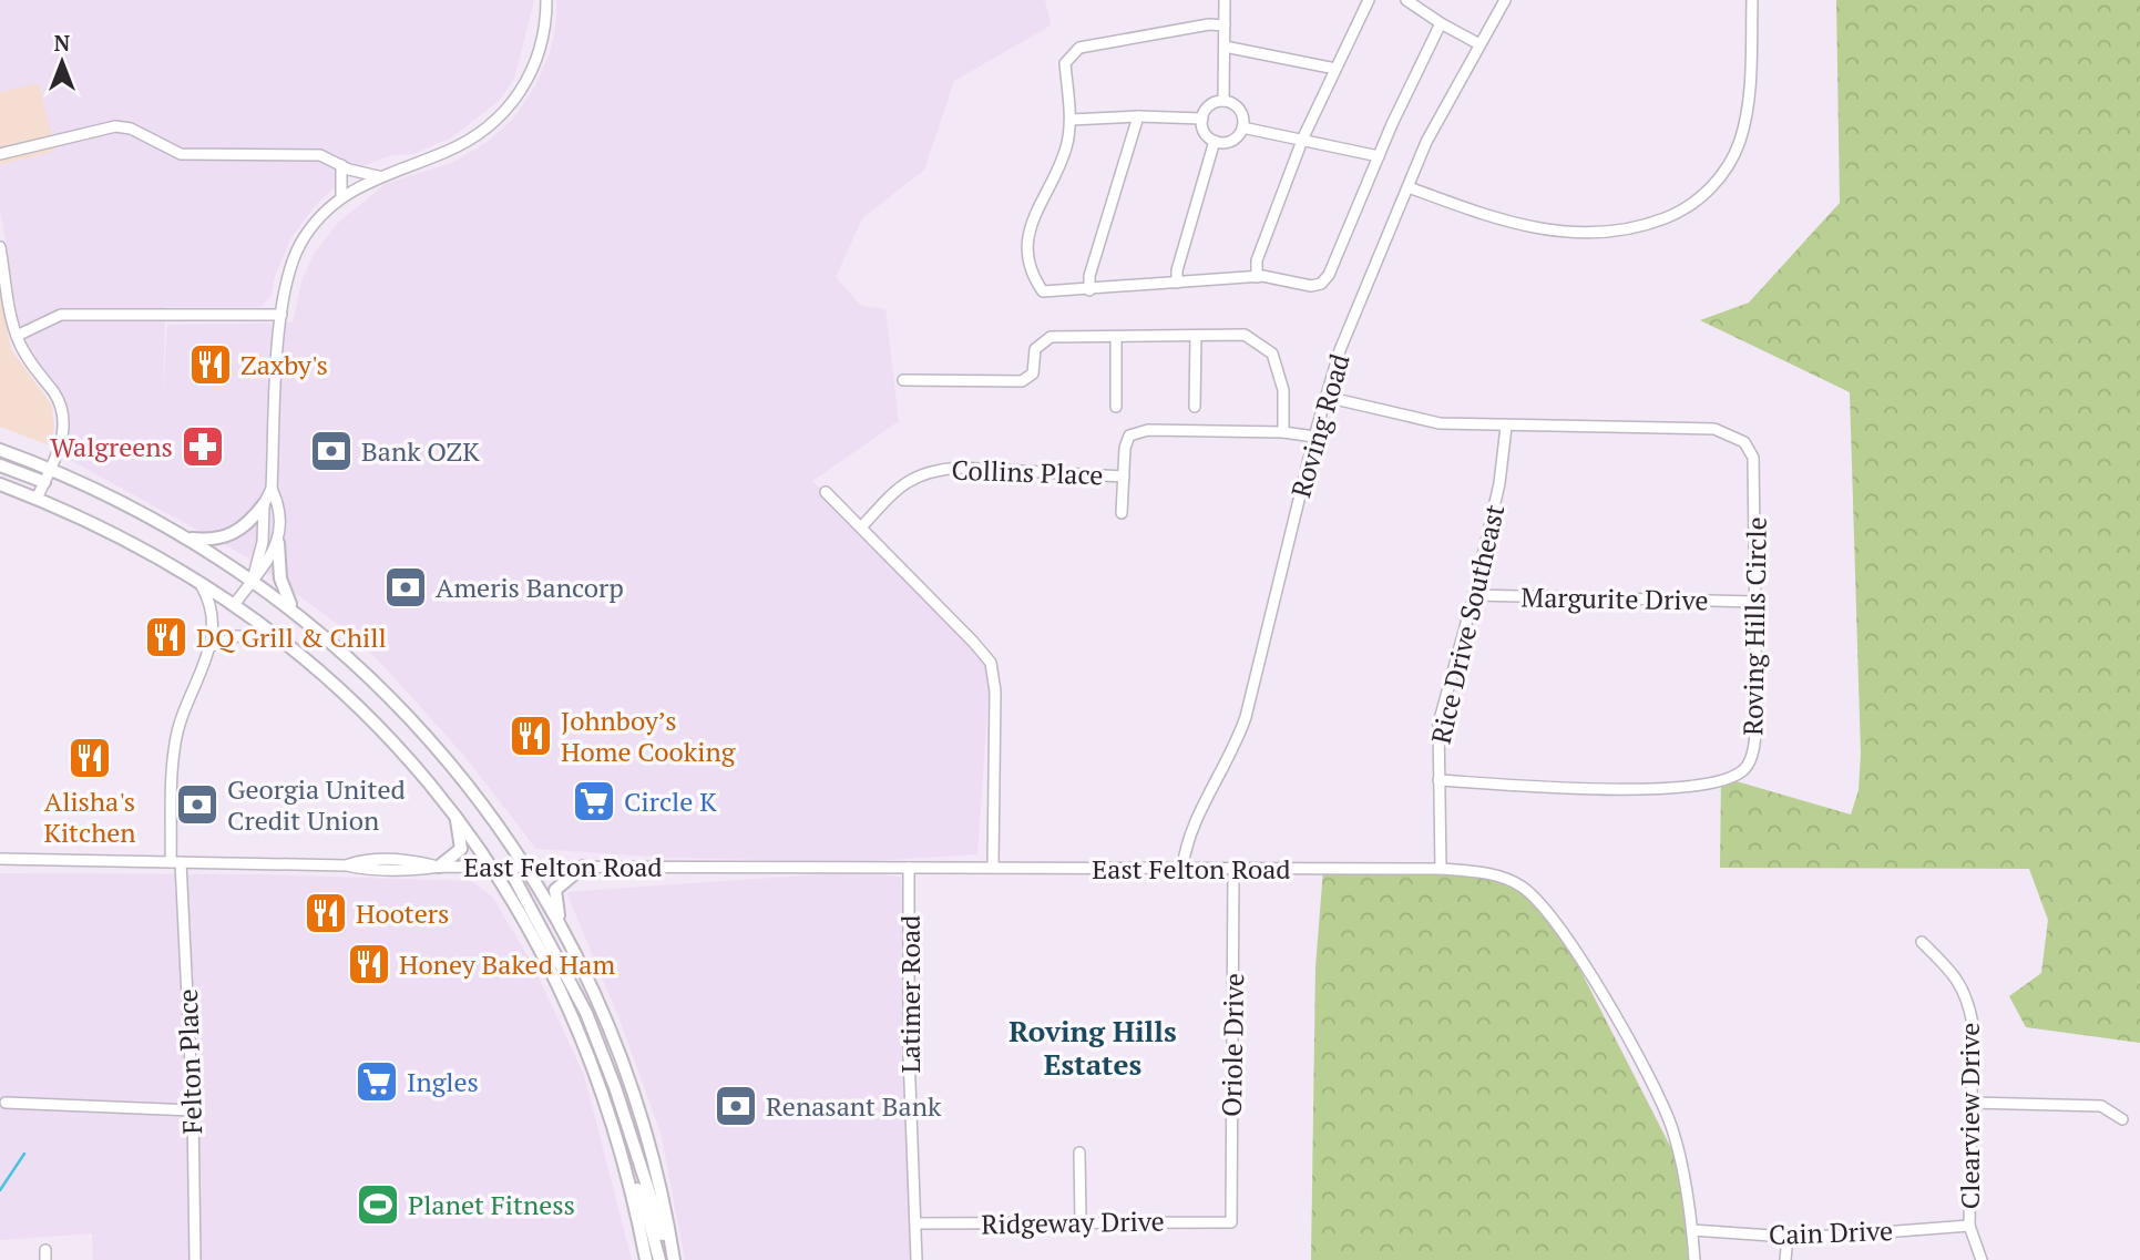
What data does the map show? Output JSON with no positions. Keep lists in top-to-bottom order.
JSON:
{
  "streets": {
    "street": [
      "Roving Road",
      "Collins Place",
      "Margurite Drive",
      "Rice Drive Southeast",
      "Roving Hills Circle",
      "East Felton Road",
      "Latimer Road",
      "Oriole Drive",
      "Felton Place",
      "Clearview Drive",
      "Ridgeway Drive",
      "Cain Drive"
    ]
  },
  "crossings": [
    ["Roving Road", "Roving Hills Circle"],
    ["Roving Road", "East Felton Road"],
    ["Margurite Drive", "Rice Drive Southeast"],
    ["Margurite Drive", "Roving Hills Circle"],
    ["Rice Drive Southeast", "Roving Hills Circle"],
    ["Rice Drive Southeast", "East Felton Road"],
    ["East Felton Road", "Latimer Road"],
    ["East Felton Road", "Oriole Drive"],
    ["East Felton Road", "Felton Place"],
    ["East Felton Road", "Cain Drive"],
    ["Latimer Road", "Ridgeway Drive"],
    ["Oriole Drive", "Ridgeway Drive"],
    ["Clearview Drive", "Cain Drive"]
  ],
  "districts": ["Roving Hills Estates"],
  "places": {
    "restaurant": [
      "Zaxby's",
      "DQ Grill & Chill",
      "Johnboy’s Home Cooking",
      "Alisha's Kitchen",
      "Hooters",
      "Honey Baked Ham"
    ],
    "pharmacy": ["Walgreens"],
    "bank": [
      "Bank OZK",
      "Ameris Bancorp",
      "Georgia United Credit Union",
      "Renasant Bank"
    ],
    "supermarket": ["Circle K", "Ingles"],
    "sports": ["Planet Fitness"]
  },
  "north": "top"
}
